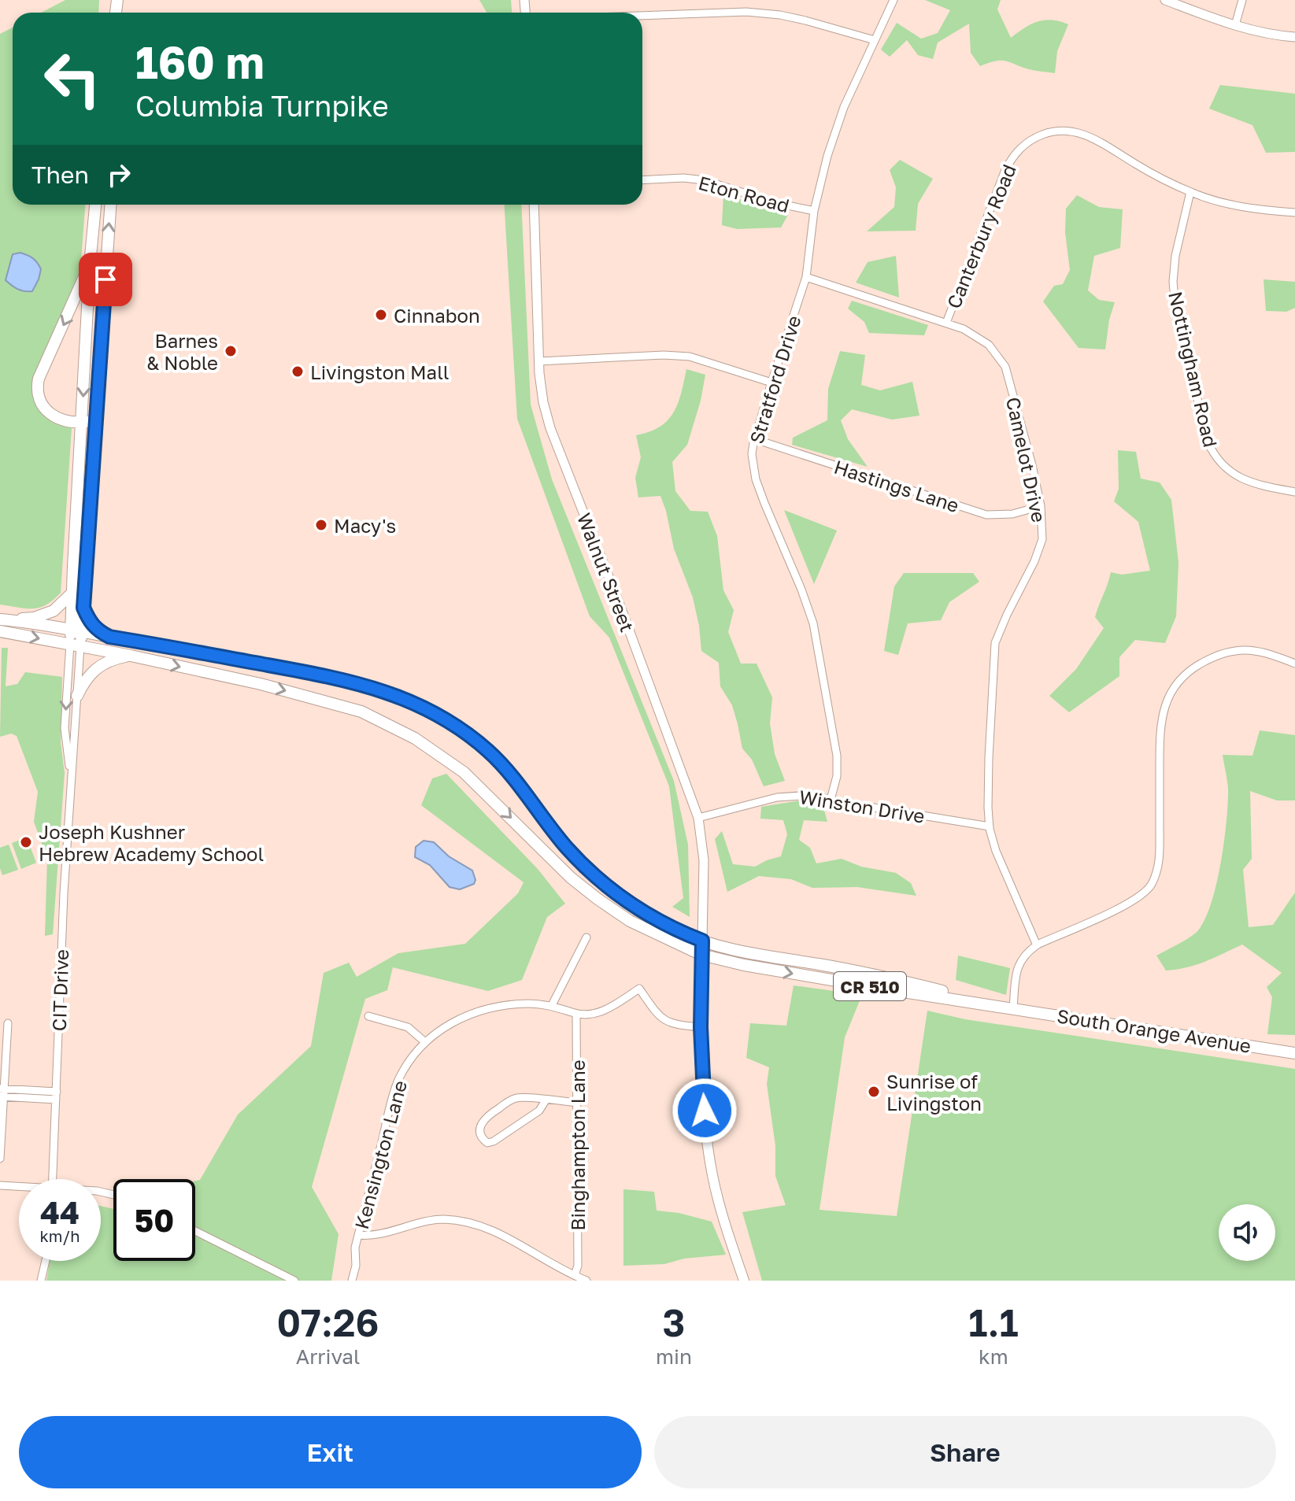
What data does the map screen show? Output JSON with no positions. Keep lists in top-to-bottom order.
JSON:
{
  "streets": {
    "main road": ["CR 510", "South Orange Avenue"],
    "street": [
      "Eton Road",
      "Canterbury Road",
      "Nottingham Road",
      "Stratford Drive",
      "Camelot Drive",
      "Hastings Lane",
      "Walnut Street",
      "Winston Drive",
      "CIT Drive",
      "Binghampton Lane",
      "Kensington Lane"
    ]
  },
  "crossings": [
    ["Eton Road", "Stratford Drive"],
    ["Canterbury Road", "Nottingham Road"],
    ["Canterbury Road", "Camelot Drive"],
    ["Stratford Drive", "Camelot Drive"],
    ["Stratford Drive", "Hastings Lane"],
    ["Stratford Drive", "Winston Drive"],
    ["Camelot Drive", "Hastings Lane"],
    ["Camelot Drive", "Winston Drive"],
    ["Walnut Street", "Winston Drive"],
    ["Walnut Street", "CR 510"],
    ["CR 510", "CIT Drive"],
    ["CR 510", "South Orange Avenue"],
    ["Binghampton Lane", "Kensington Lane"]
  ],
  "places": [
    "Cinnabon",
    "Barnes & Noble",
    "Livingston Mall",
    "Macy's",
    "Joseph Kushner Hebrew Academy School",
    "Sunrise of Livingston"
  ],
  "page": {
    "turn": ["160 m", "Columbia Turnpike"],
    "then": "Then",
    "speed": "44 km/h",
    "limit": "50",
    "eta": [
      "07:26",
      "Arrival",
      "3",
      "min",
      "1.1",
      "km"
    ],
    "buttons": ["Exit", "Share"]
  }
}
